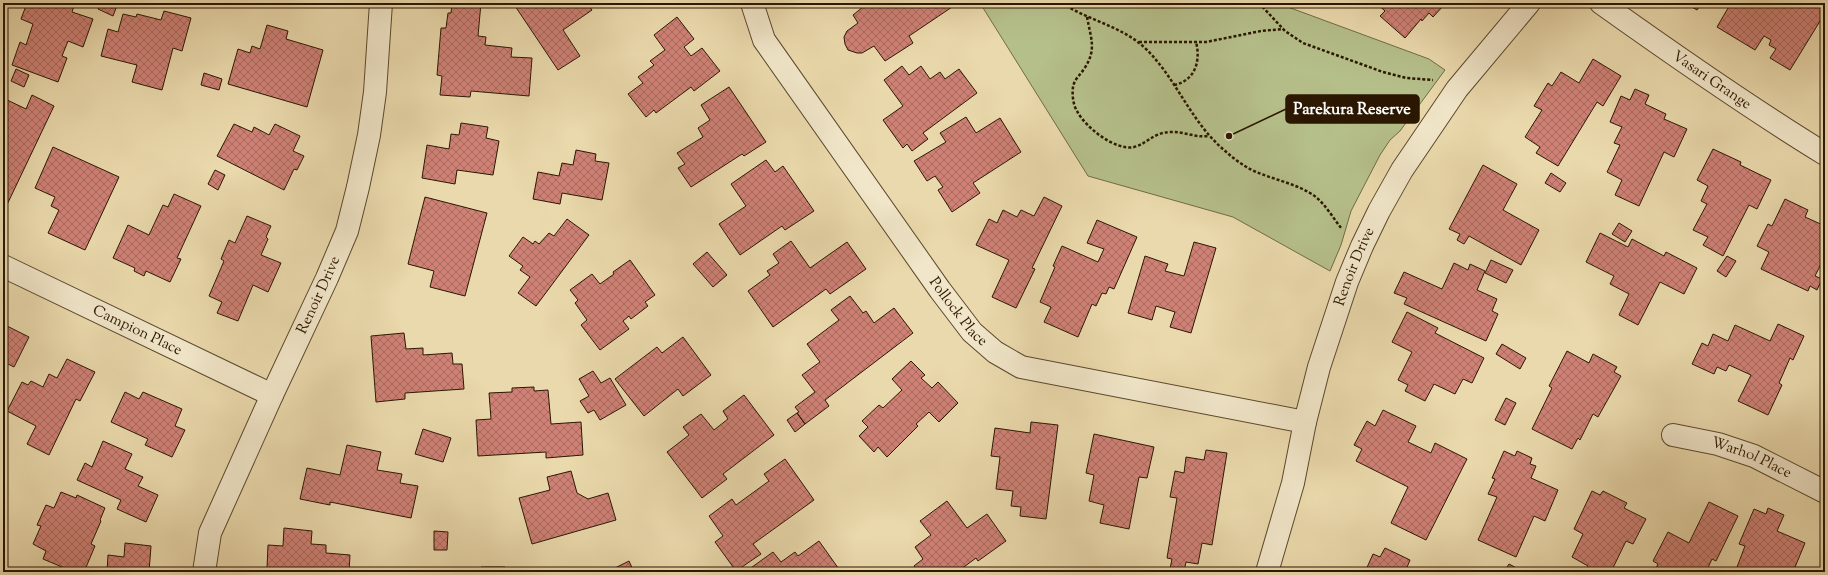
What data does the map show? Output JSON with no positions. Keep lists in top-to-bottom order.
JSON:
{
  "streets": {
    "street": [
      "Vasari Grange",
      "Renoir Drive",
      "Pollock Place",
      "Campion Place",
      "Warhol Place"
    ]
  },
  "crossings": [
    ["Renoir Drive", "Pollock Place"],
    ["Renoir Drive", "Campion Place"]
  ],
  "places": ["Parekura Reserve"]
}
